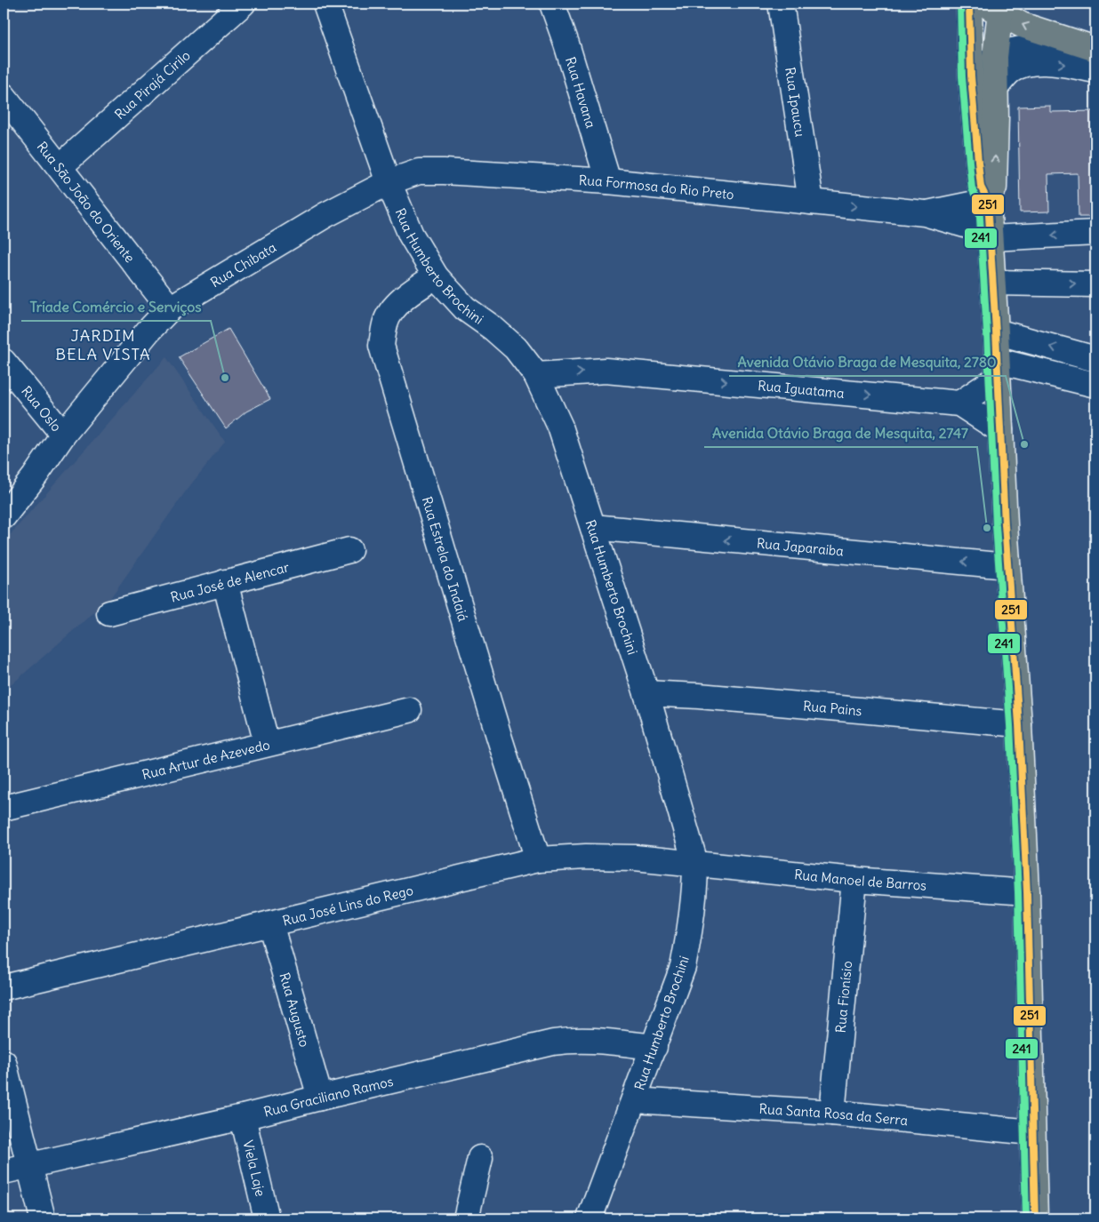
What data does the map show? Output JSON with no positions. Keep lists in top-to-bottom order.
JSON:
{
  "streets": {
    "street": [
      "Rua Pirajá Cirilo",
      "Rua Havana",
      "Rua Ipaucu",
      "Rua Formosa do Rio Preto",
      "Rua São João do Oriente",
      "Rua Humberto Brochini",
      "Rua Chibata",
      "Rua Iguatama",
      "Rua Oslo",
      "Rua Japaraiba",
      "Rua Estrela do Indaiá",
      "Rua José de Alencar",
      "Rua Pains",
      "Rua Artur de Azevedo",
      "Rua Manoel de Barros",
      "Rua José Lins do Rego",
      "Rua Fionísio",
      "Rua Augusto",
      "Rua Graciliano Ramos",
      "Rua Santa Rosa da Serra",
      "Viela Laje"
    ]
  },
  "crossings": [
    ["Rua Pirajá Cirilo", "Rua São João do Oriente"],
    ["Rua Havana", "Rua Formosa do Rio Preto"],
    ["Rua Ipaucu", "Rua Formosa do Rio Preto"],
    ["Rua Formosa do Rio Preto", "Rua Humberto Brochini"],
    ["Rua Formosa do Rio Preto", "Rua Chibata"],
    ["Rua São João do Oriente", "Rua Chibata"],
    ["Rua Humberto Brochini", "Rua Chibata"],
    ["Rua Humberto Brochini", "Rua Iguatama"],
    ["Rua Humberto Brochini", "Rua Japaraiba"],
    ["Rua Humberto Brochini", "Rua Estrela do Indaiá"],
    ["Rua Humberto Brochini", "Rua Pains"],
    ["Rua Humberto Brochini", "Rua Manoel de Barros"],
    ["Rua Humberto Brochini", "Rua José Lins do Rego"],
    ["Rua Humberto Brochini", "Rua Graciliano Ramos"],
    ["Rua Humberto Brochini", "Rua Santa Rosa da Serra"],
    ["Rua Chibata", "Rua Oslo"],
    ["Rua Estrela do Indaiá", "Rua José Lins do Rego"],
    ["Rua Manoel de Barros", "Rua José Lins do Rego"],
    ["Rua Manoel de Barros", "Rua Fionísio"],
    ["Rua José Lins do Rego", "Rua Augusto"],
    ["Rua Fionísio", "Rua Santa Rosa da Serra"],
    ["Rua Augusto", "Rua Graciliano Ramos"],
    ["Rua Graciliano Ramos", "Viela Laje"]
  ],
  "one_way": ["Rua Iguatama", "Rua Japaraiba"],
  "districts": ["JARDIM BELA VISTA"],
  "places": ["Tríade Comércio e Serviços", "Avenida Otávio Braga de Mesquita, 2780", "Avenida Otávio Braga de Mesquita, 2747"],
  "lines": ["transit line 251", "transit line 241"]
}
